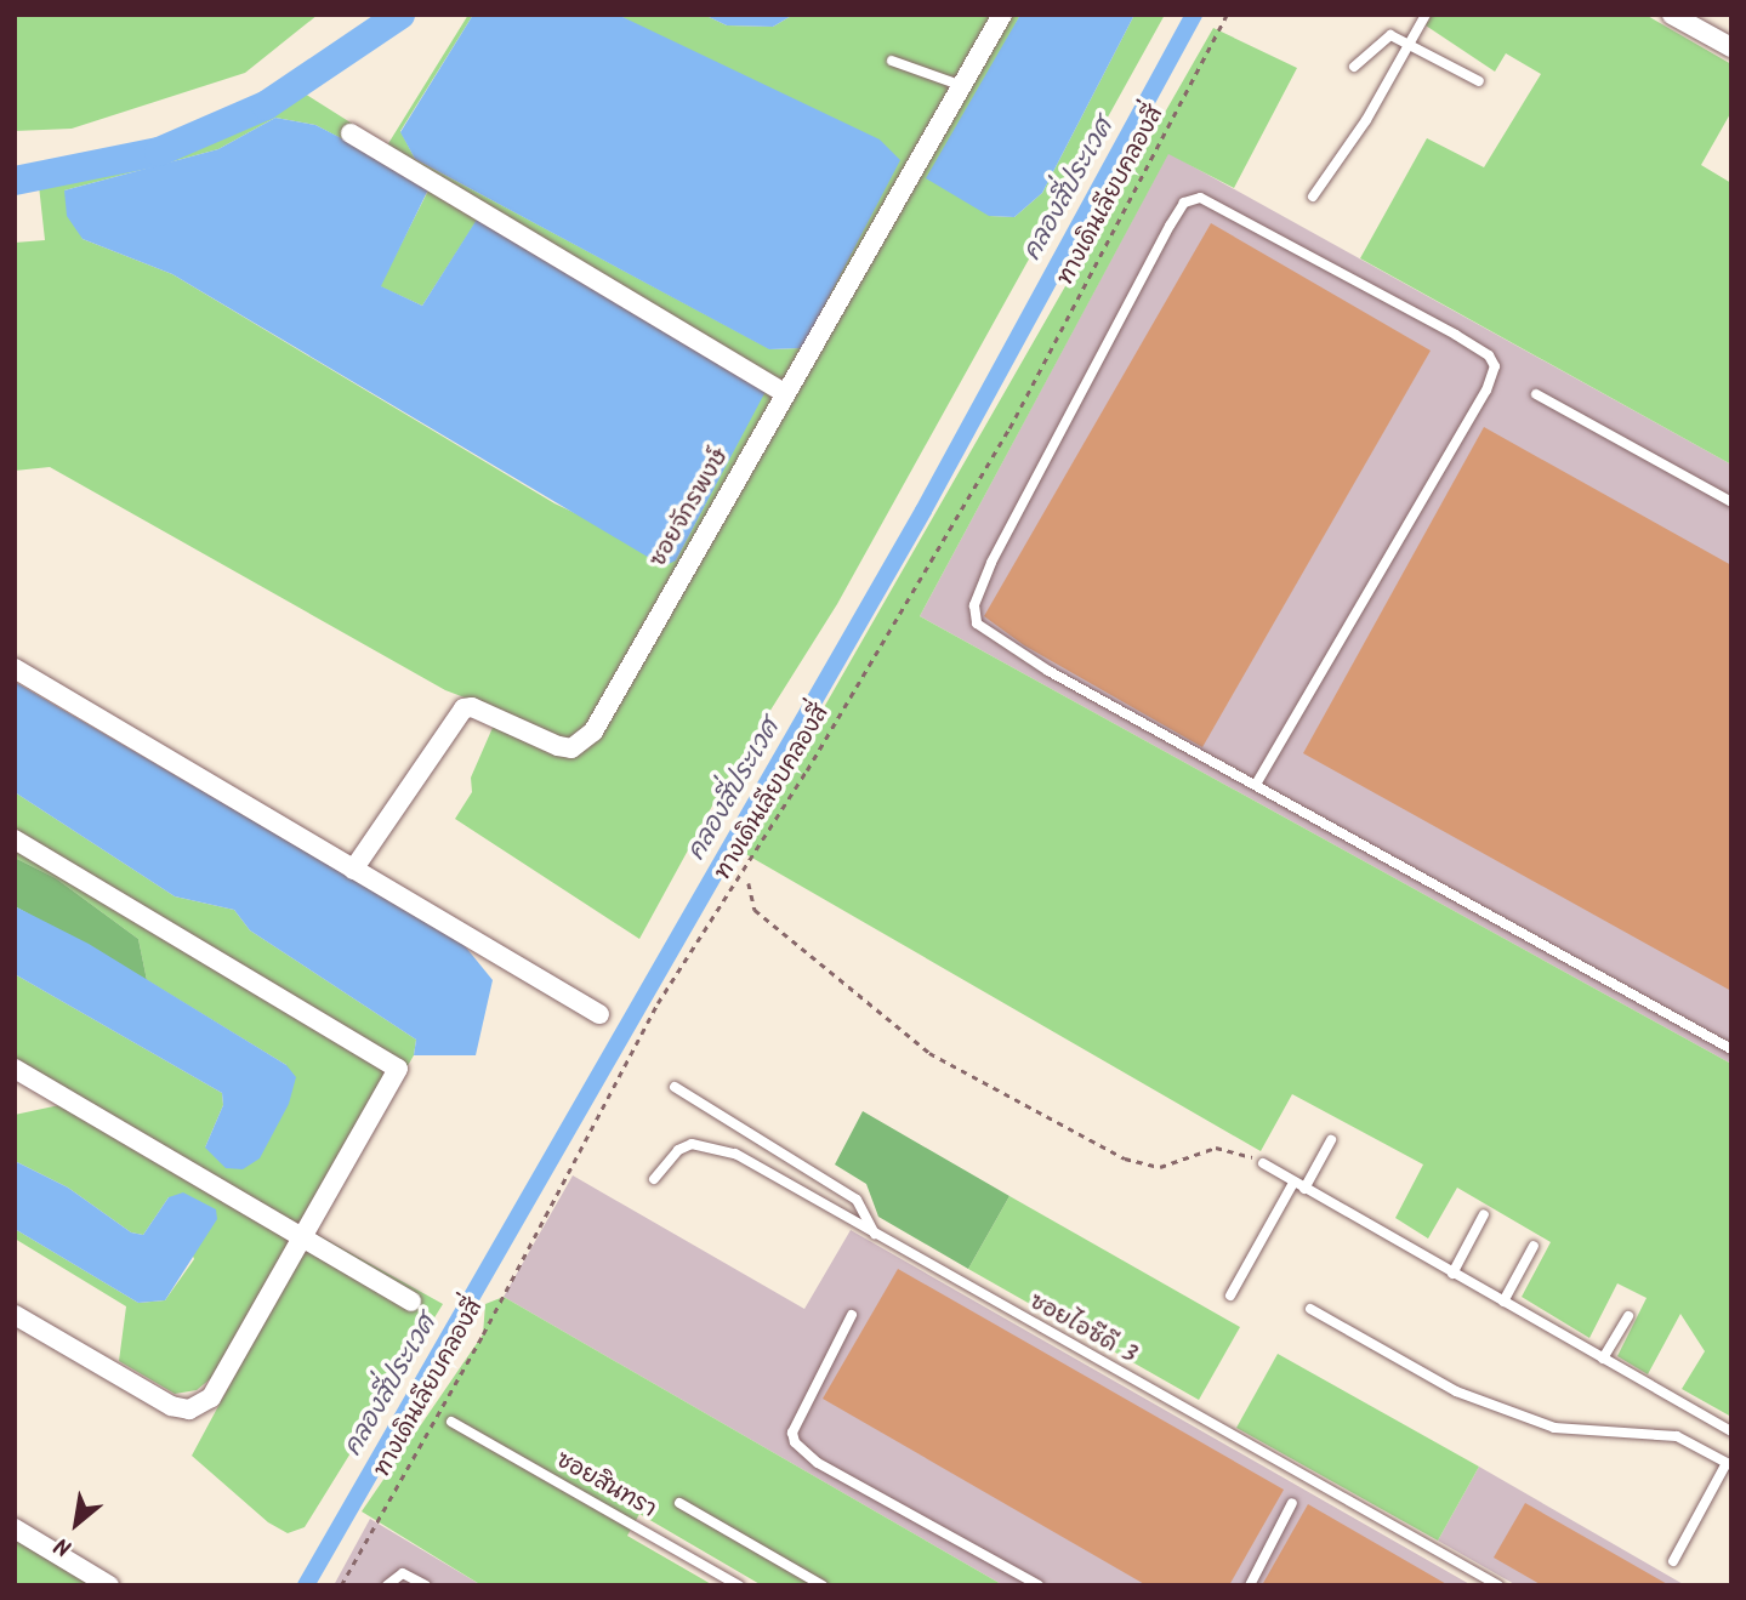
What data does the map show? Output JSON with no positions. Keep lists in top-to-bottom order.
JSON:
{
  "streets": {
    "street": ["ซอยจักรพงษ์"],
    "lane": ["ซอยไอซีดี 3", "ซอยสินทรา"],
    "path": ["ทางเดินเลียบคลองสี่"]
  },
  "water": ["คลองสี่ประเวศ"],
  "north": "bottom left"
}
